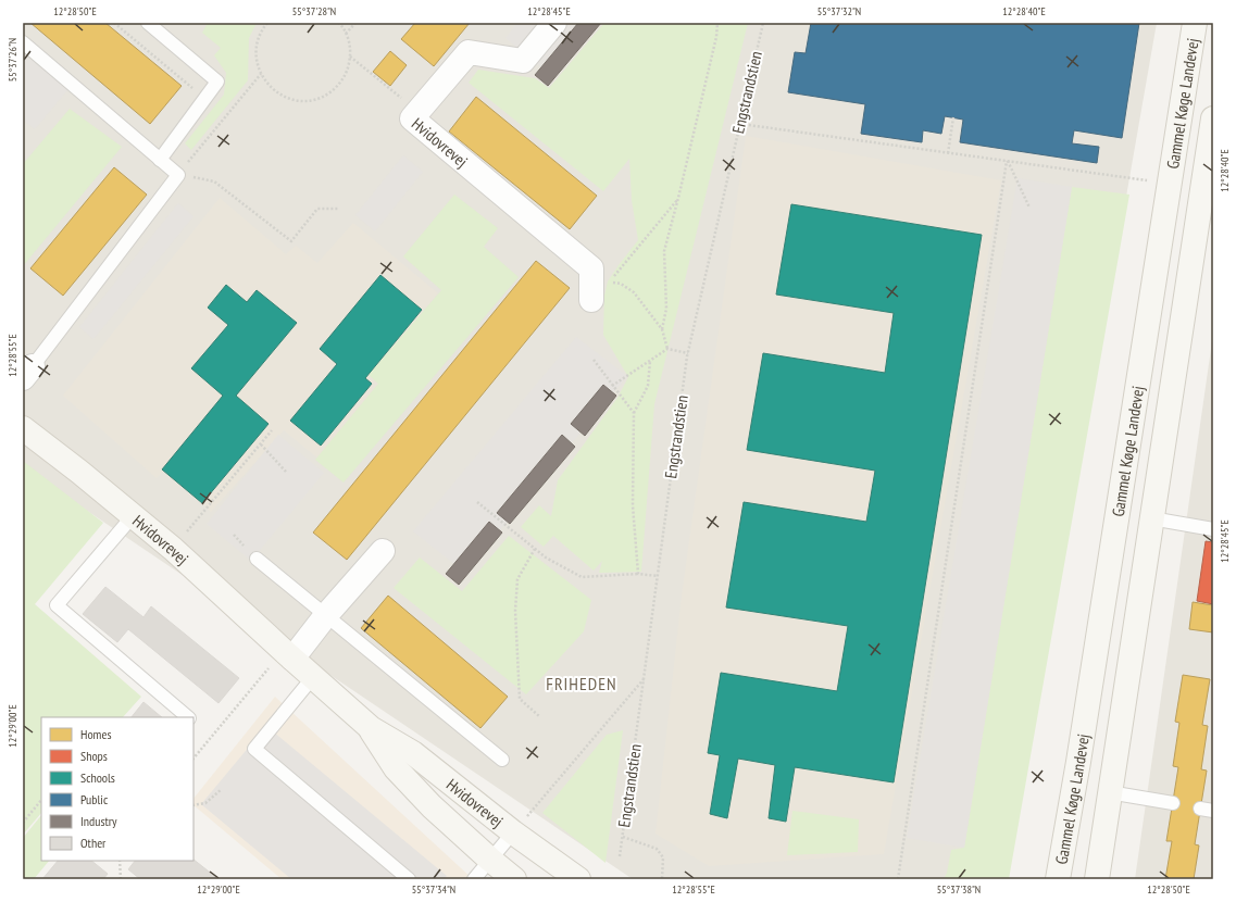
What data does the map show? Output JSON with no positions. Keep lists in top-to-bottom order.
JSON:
{
  "streets": {
    "main road": ["Gammel Køge Landevej", "Hvidovrevej"],
    "path": ["Engstrandstien"]
  },
  "districts": ["FRIHEDEN"],
  "legend": [
    "Homes",
    "Shops",
    "Schools",
    "Public",
    "Industry",
    "Other"
  ],
  "coordinates": [
    "12°28'50\"E",
    "55°37'28\"N",
    "12°28'45\"E",
    "55°37'32\"N",
    "12°28'40\"E",
    "55°37'26\"N",
    "12°28'55\"E",
    "12°29'00\"E",
    "55°37'34\"N",
    "55°37'38\"N"
  ]
}
